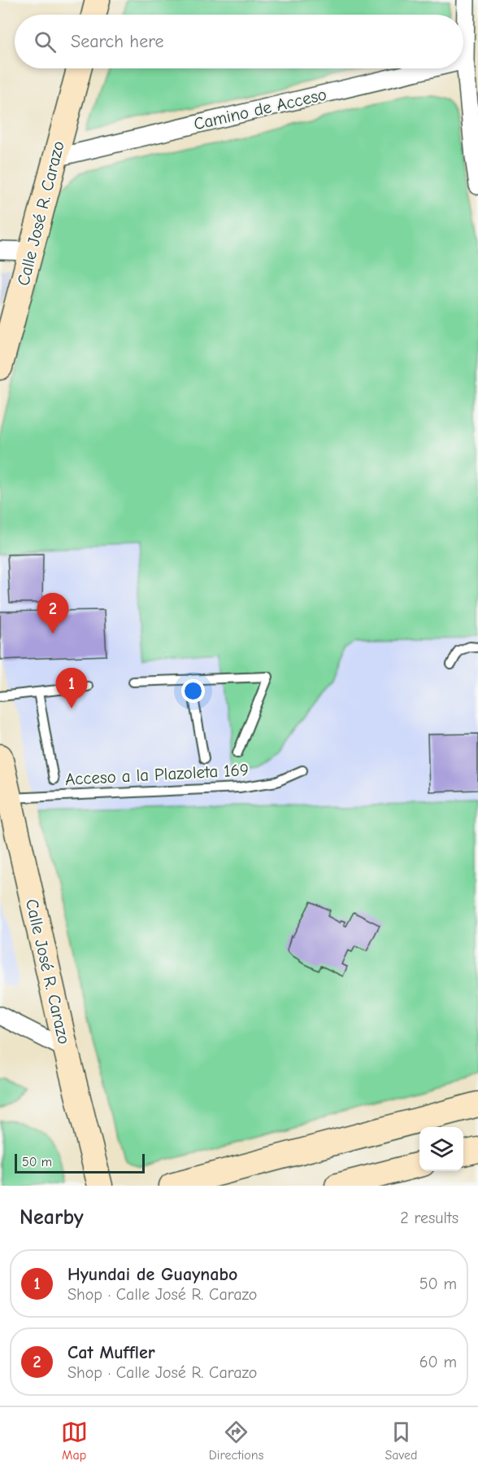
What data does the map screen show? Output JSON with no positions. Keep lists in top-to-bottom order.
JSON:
{
  "streets": {
    "street": ["Camino de Acceso", "Calle José R. Carazo"],
    "lane": ["Acceso a la Plazoleta 169"]
  },
  "crossings": [
    ["Camino de Acceso", "Calle José R. Carazo"],
    ["Calle José R. Carazo", "Acceso a la Plazoleta 169"]
  ],
  "scale_bar": "50 m",
  "page": {
    "search": "Search here",
    "pins": ["2", "1"],
    "scale": "50 m",
    "heading": ["Nearby", "2 results"],
    "list": [
      {
        "mark": "1",
        "name": "Hyundai de Guaynabo",
        "note": "Shop · Calle José R. Carazo",
        "value": "50 m"
      },
      {
        "mark": "2",
        "name": "Cat Muffler",
        "note": "Shop · Calle José R. Carazo",
        "value": "60 m"
      }
    ],
    "nav": ["Map", "Directions", "Saved"]
  }
}
